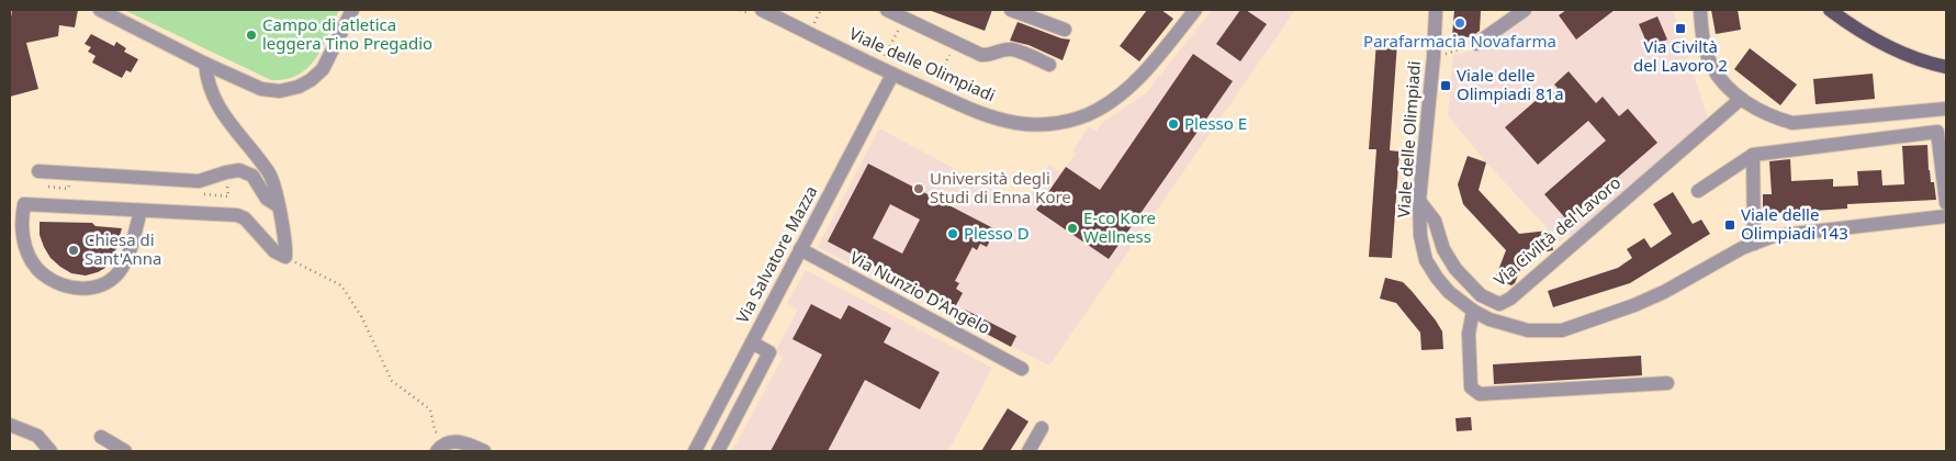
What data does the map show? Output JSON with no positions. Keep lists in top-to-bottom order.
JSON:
{
  "streets": {
    "street": [
      "Viale delle Olimpiadi",
      "Via Civiltà del Lavoro",
      "Via Salvatore Mazza",
      "Via Nunzio D'Angelo"
    ]
  },
  "crossings": [
    ["Viale delle Olimpiadi", "Via Civiltà del Lavoro"],
    ["Viale delle Olimpiadi", "Via Salvatore Mazza"],
    ["Via Salvatore Mazza", "Via Nunzio D'Angelo"]
  ],
  "places": {
    "other": [
      "Parafarmacia Novafarma",
      "Campo di atletica leggera Tino Pregadio",
      "Plesso E",
      "Università degli Studi di Enna Kore",
      "E-co Kore Wellness",
      "Plesso D",
      "Chiesa di Sant'Anna"
    ],
    "transit": ["Via Civiltà del Lavoro 2", "Viale delle Olimpiadi 81a", "Viale delle Olimpiadi 143"]
  }
}
